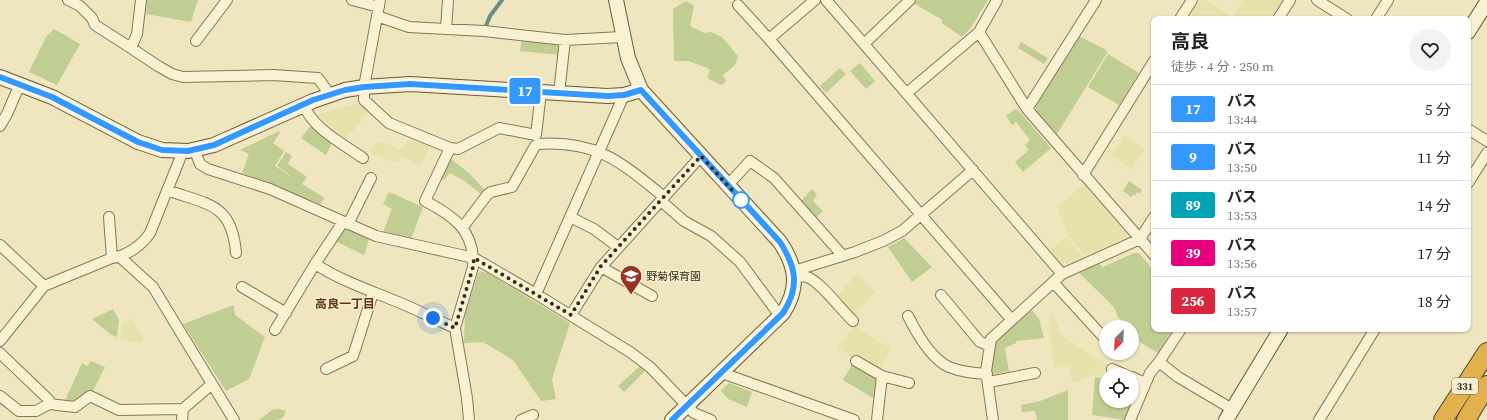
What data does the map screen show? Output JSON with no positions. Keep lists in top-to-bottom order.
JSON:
{
  "streets": {
    "highway": ["331"]
  },
  "districts": ["高良一丁目"],
  "places": {
    "school or university": ["野菊保育園"]
  },
  "lines": ["bus line 17"],
  "north": "bottom left",
  "page": {
    "on_map": "17",
    "heading": ["高良", "徒歩 · 4 分 · 250 m"],
    "list": [
      {
        "mark": "17",
        "name": "バス",
        "note": "13:44",
        "value": "5 分"
      },
      {
        "mark": "9",
        "name": "バス",
        "note": "13:50",
        "value": "11 分"
      },
      {
        "mark": "89",
        "name": "バス",
        "note": "13:53",
        "value": "14 分"
      },
      {
        "mark": "39",
        "name": "バス",
        "note": "13:56",
        "value": "17 分"
      },
      {
        "mark": "256",
        "name": "バス",
        "note": "13:57",
        "value": "18 分"
      }
    ]
  }
}
